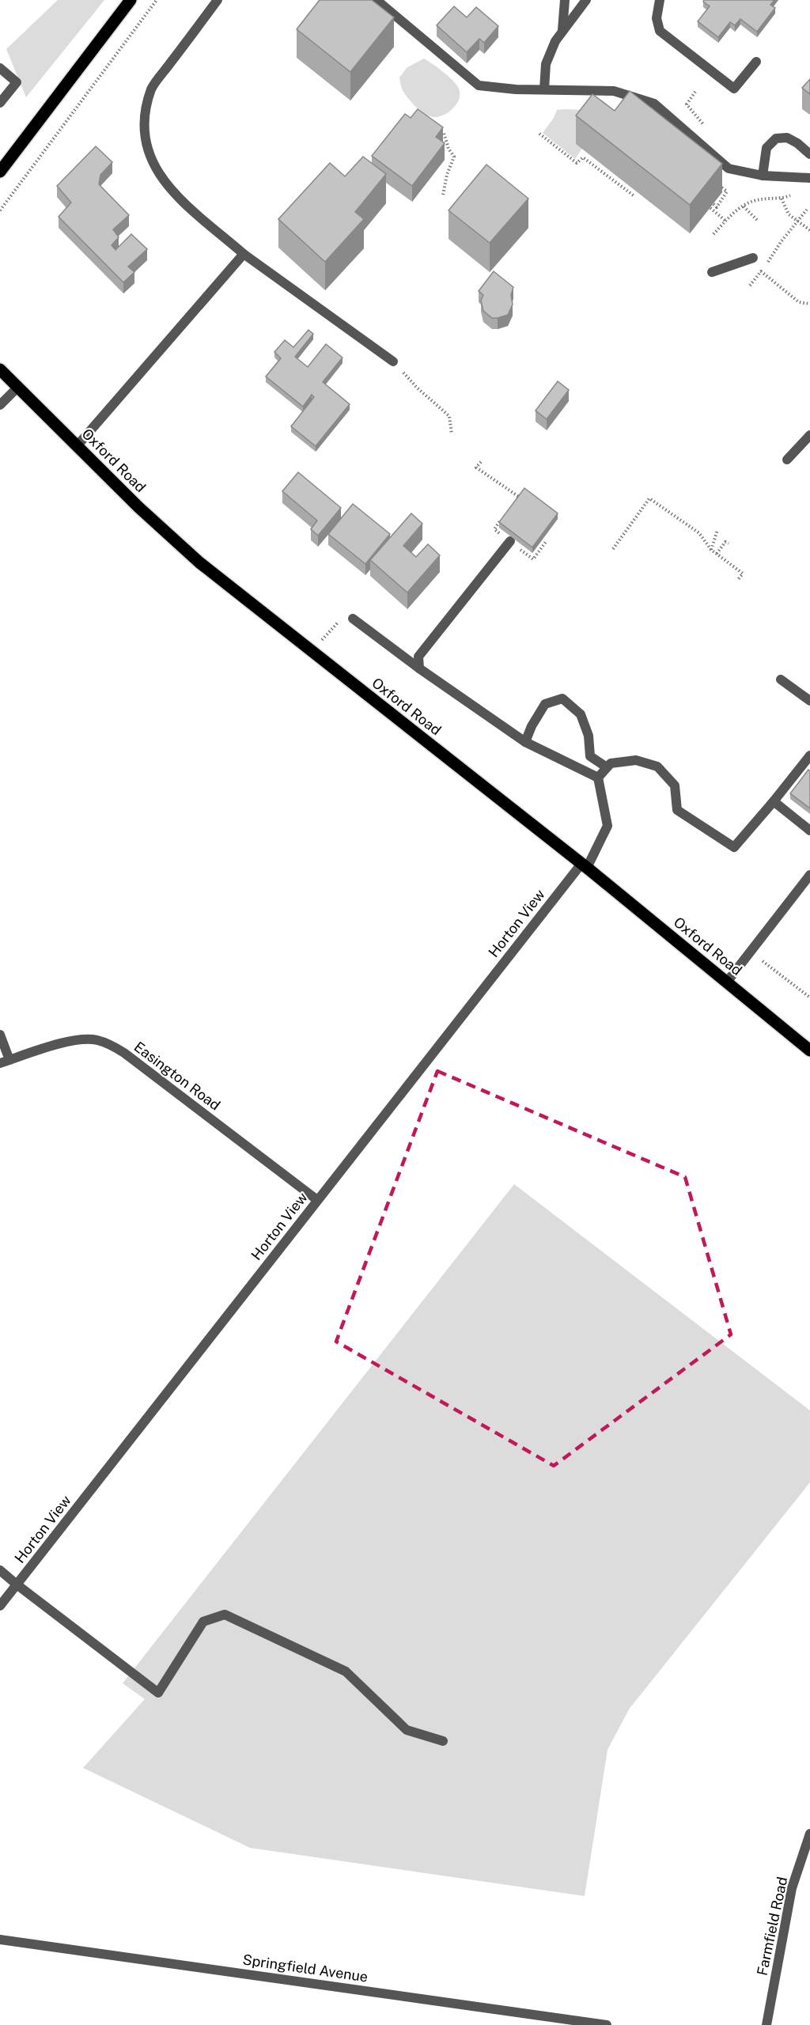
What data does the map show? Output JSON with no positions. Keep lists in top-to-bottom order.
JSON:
{
  "streets": {
    "main road": ["Oxford Road"],
    "street": [
      "Horton View",
      "Easington Road",
      "Farmfield Road",
      "Springfield Avenue"
    ]
  },
  "crossings": [
    ["Oxford Road", "Horton View"],
    ["Horton View", "Easington Road"]
  ]
}
